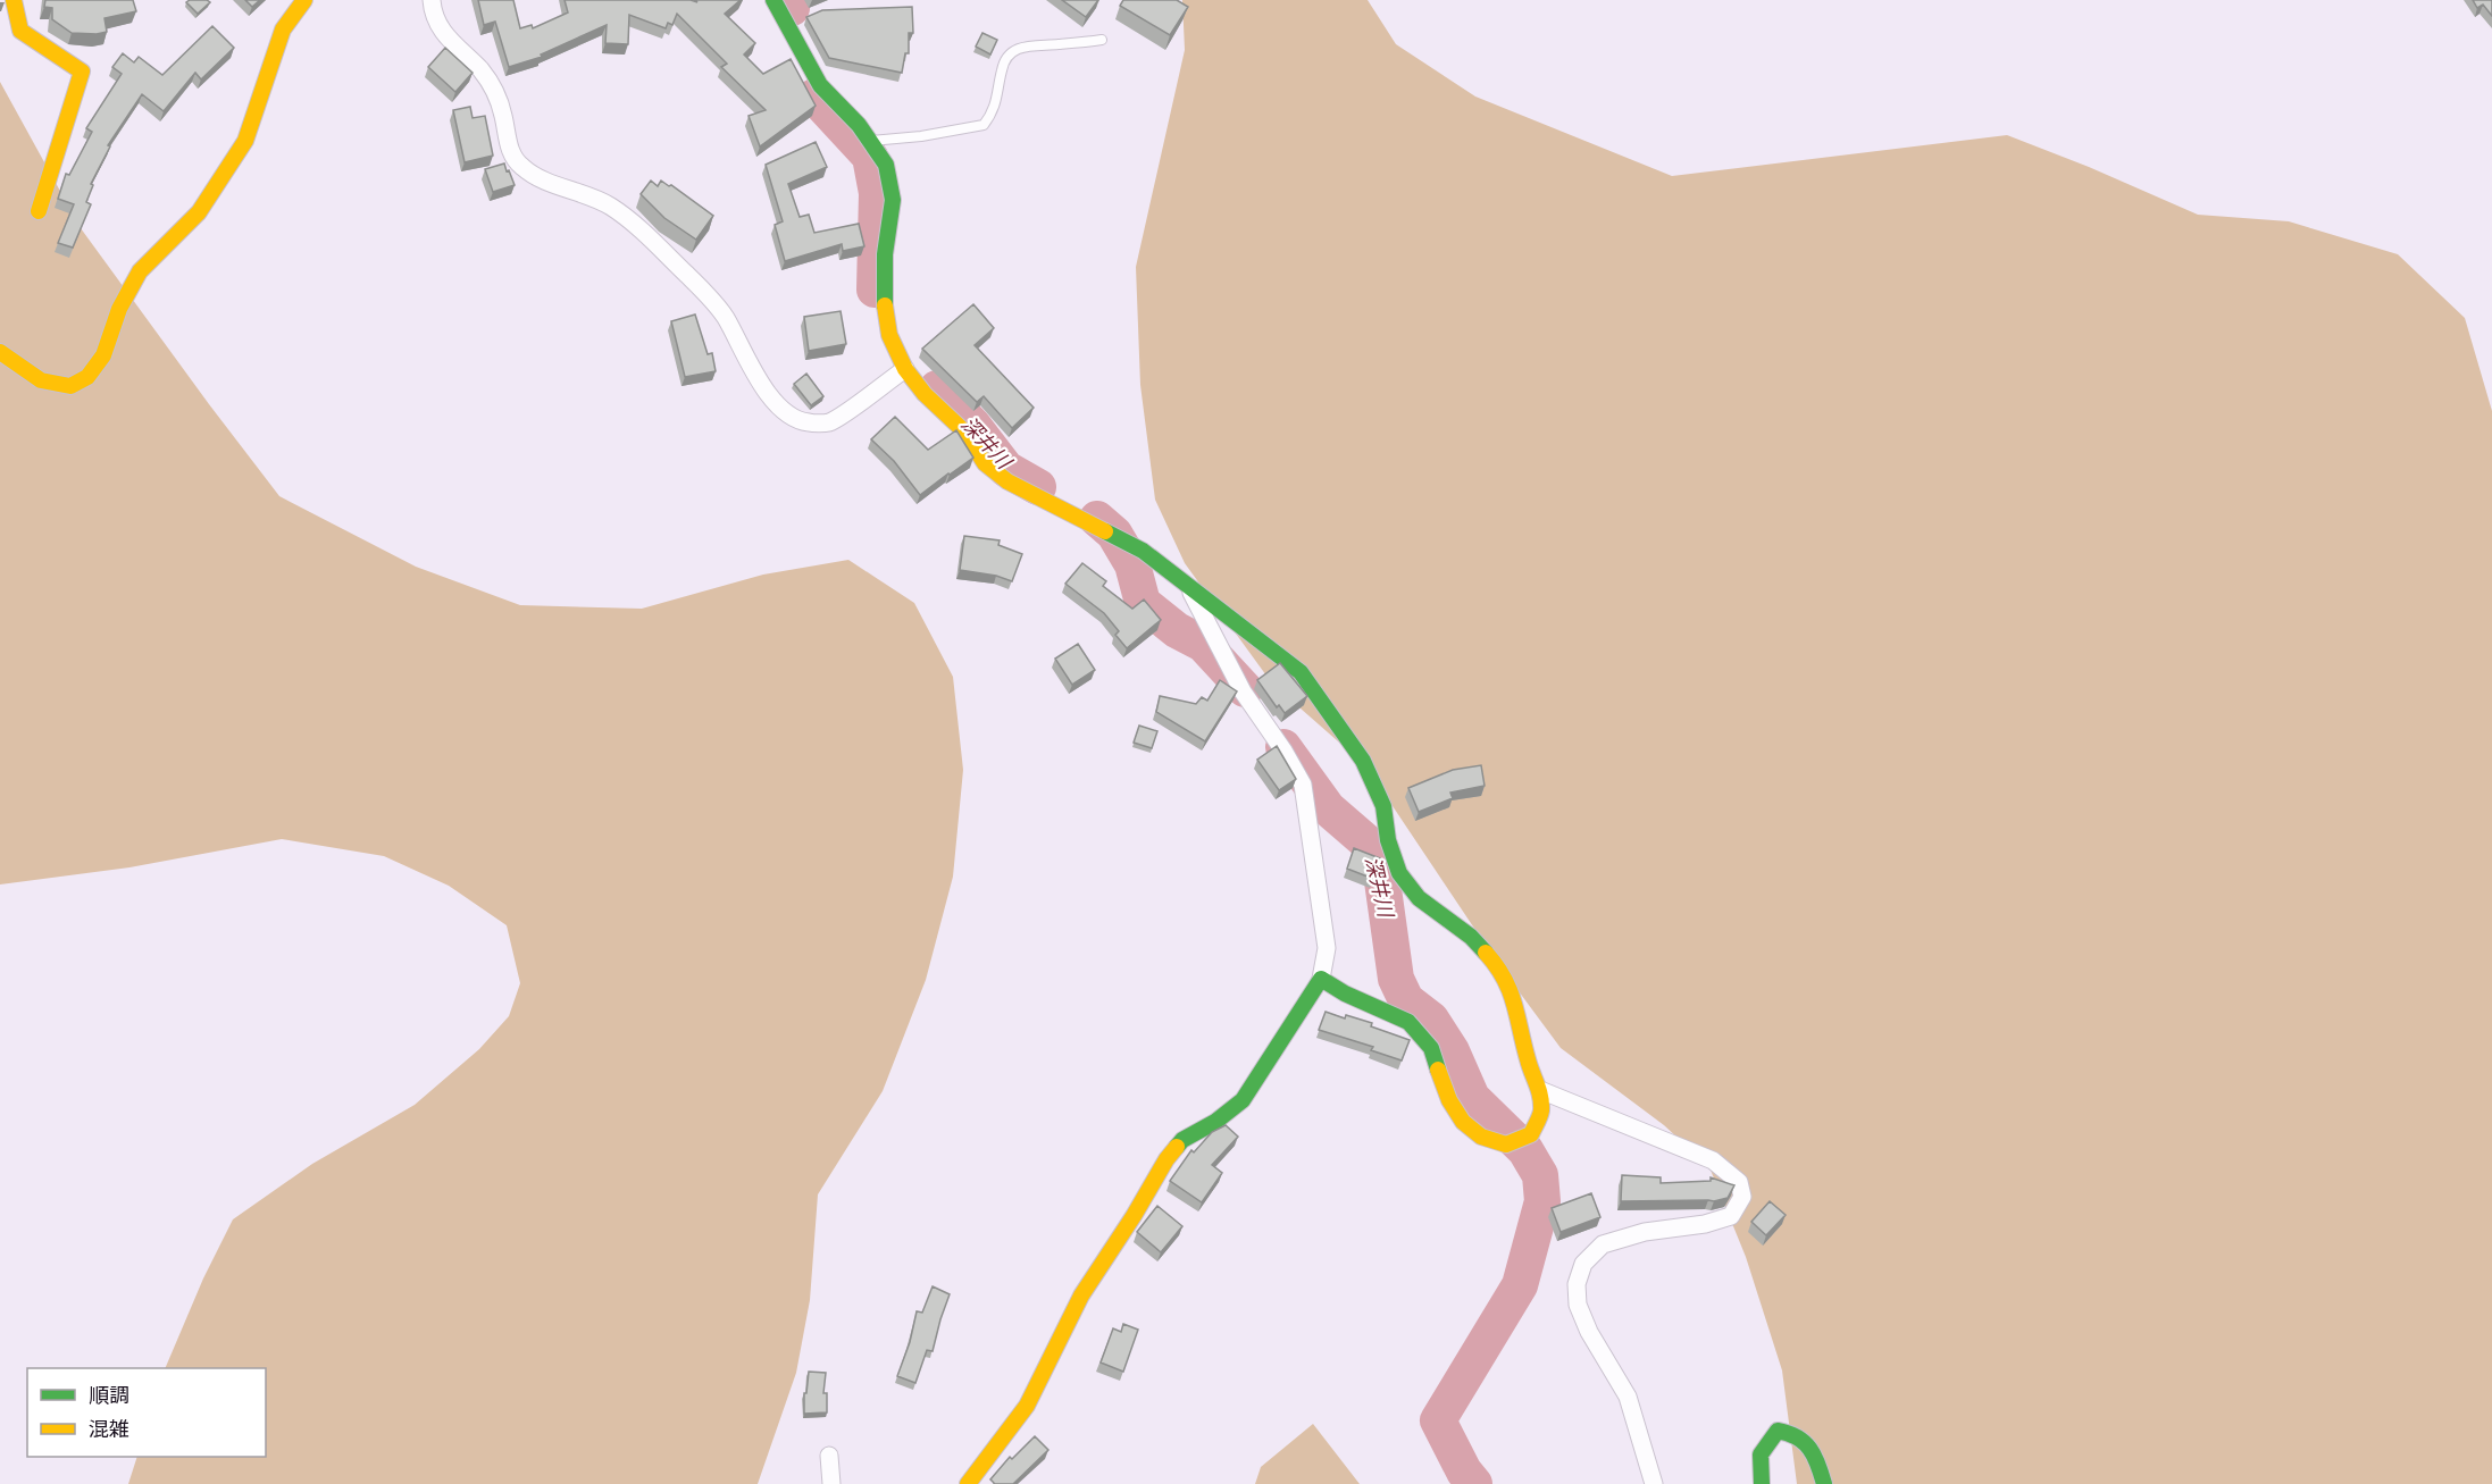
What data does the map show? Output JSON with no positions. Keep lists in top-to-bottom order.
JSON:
{
  "water": ["深井川"],
  "legend": ["順調", "混雑"]
}
